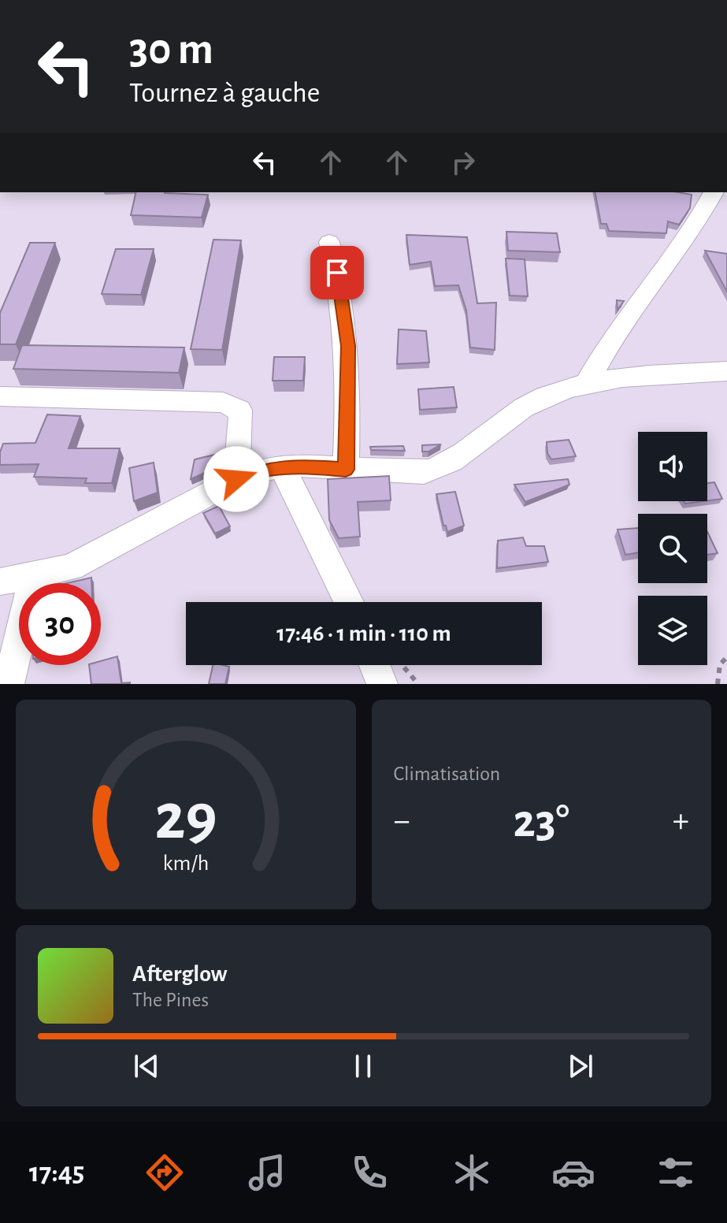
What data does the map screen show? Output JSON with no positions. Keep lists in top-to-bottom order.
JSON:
{
  "page": {
    "turn": ["30 m", "Tournez à gauche"],
    "limit": "30",
    "trip": "17:46 · 1 min · 110 m",
    "tile": "Climatisation",
    "heat": ["−", "23°", "+"],
    "song": ["Afterglow", "The Pines"],
    "tabs": "17:45",
    "gauge": ["29", "km/h"]
  }
}
